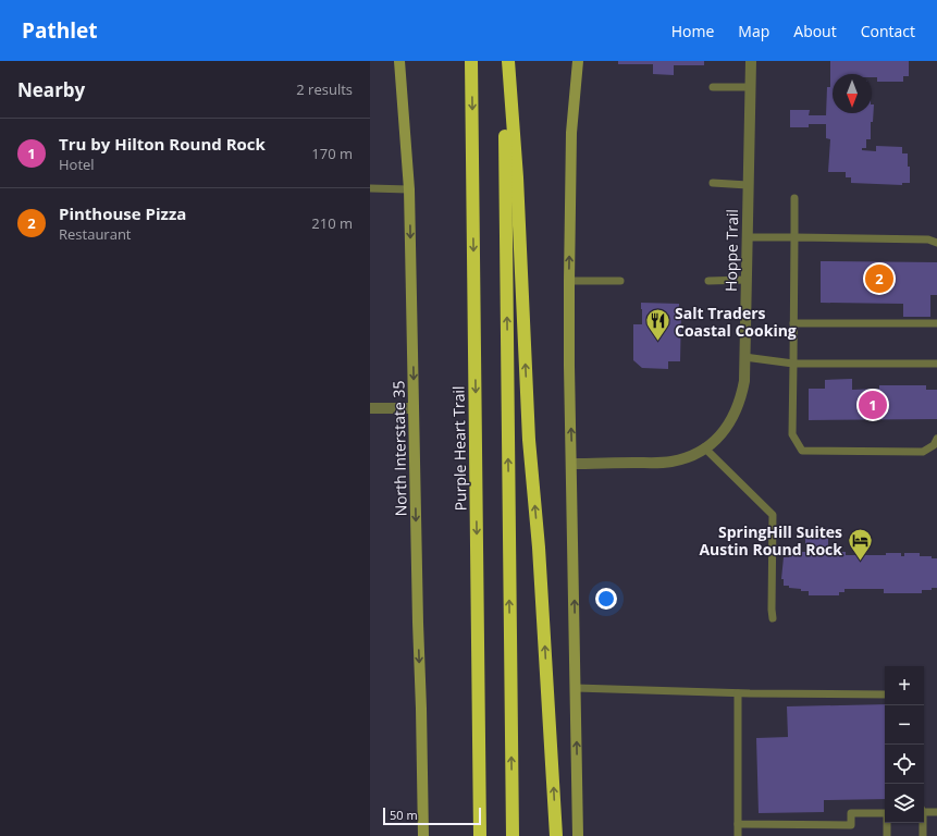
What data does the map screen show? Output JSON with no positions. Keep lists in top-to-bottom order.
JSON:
{
  "streets": {
    "highway": ["Purple Heart Trail"],
    "main road": ["North Interstate 35"],
    "street": ["Hoppe Trail"]
  },
  "one_way": ["North Interstate 35"],
  "places": {
    "restaurant": ["Salt Traders Coastal Cooking"],
    "hotel": ["SpringHill Suites Austin Round Rock"]
  },
  "scale_bar": "50 m",
  "north": "bottom",
  "page": {
    "header": "Pathlet",
    "nav": [
      "Home",
      "Map",
      "About",
      "Contact"
    ],
    "heading": ["Nearby", "2 results"],
    "list": [
      {
        "mark": "1",
        "name": "Tru by Hilton Round Rock",
        "note": "Hotel",
        "value": "170 m"
      },
      {
        "mark": "2",
        "name": "Pinthouse Pizza",
        "note": "Restaurant",
        "value": "210 m"
      }
    ],
    "pins": ["2", "1"],
    "map_buttons": ["+", "−"],
    "scale": "50 m"
  }
}
